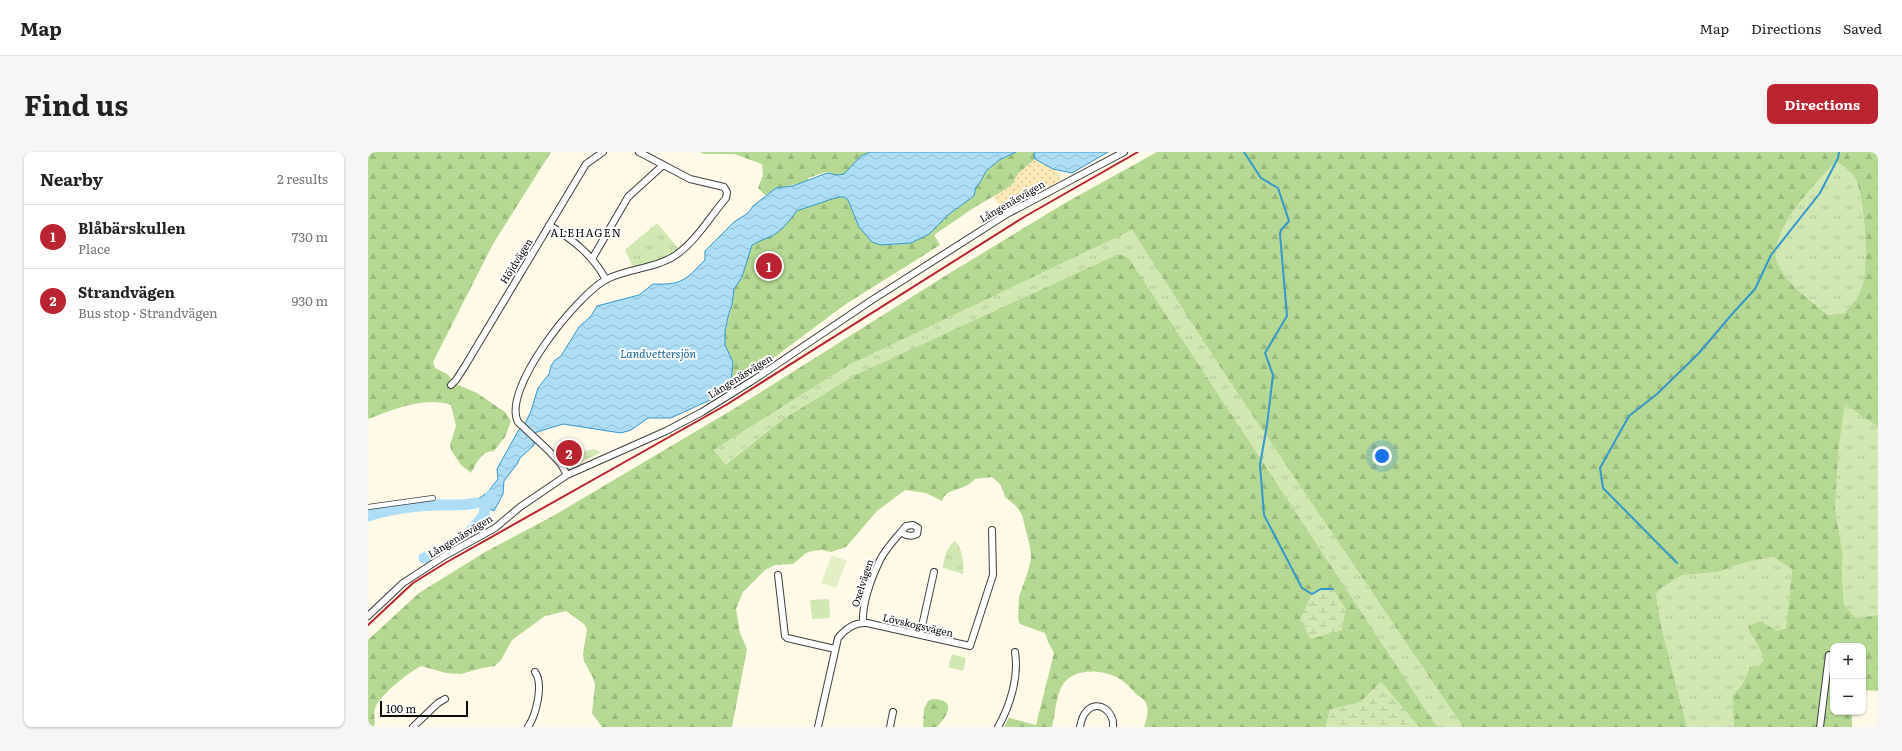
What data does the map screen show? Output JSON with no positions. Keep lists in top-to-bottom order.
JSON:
{
  "streets": {
    "street": [
      "Långenäsvägen",
      "Höjdvägen",
      "Oxelvägen",
      "Lövskogsvägen"
    ]
  },
  "crossings": [
    ["Oxelvägen", "Lövskogsvägen"]
  ],
  "districts": ["ALEHAGEN"],
  "water": ["Landvettersjön"],
  "scale_bar": "100 m",
  "page": {
    "header": "Map",
    "nav": ["Map", "Directions", "Saved"],
    "title": "Find us",
    "buttons": "Directions",
    "heading": ["Nearby", "2 results"],
    "list": [
      {
        "mark": "1",
        "name": "Blåbärskullen",
        "note": "Place",
        "value": "730 m"
      },
      {
        "mark": "2",
        "name": "Strandvägen",
        "note": "Bus stop · Strandvägen",
        "value": "930 m"
      }
    ],
    "pins": ["1", "2"],
    "map_buttons": ["+", "−"],
    "scale": "100 m"
  }
}
